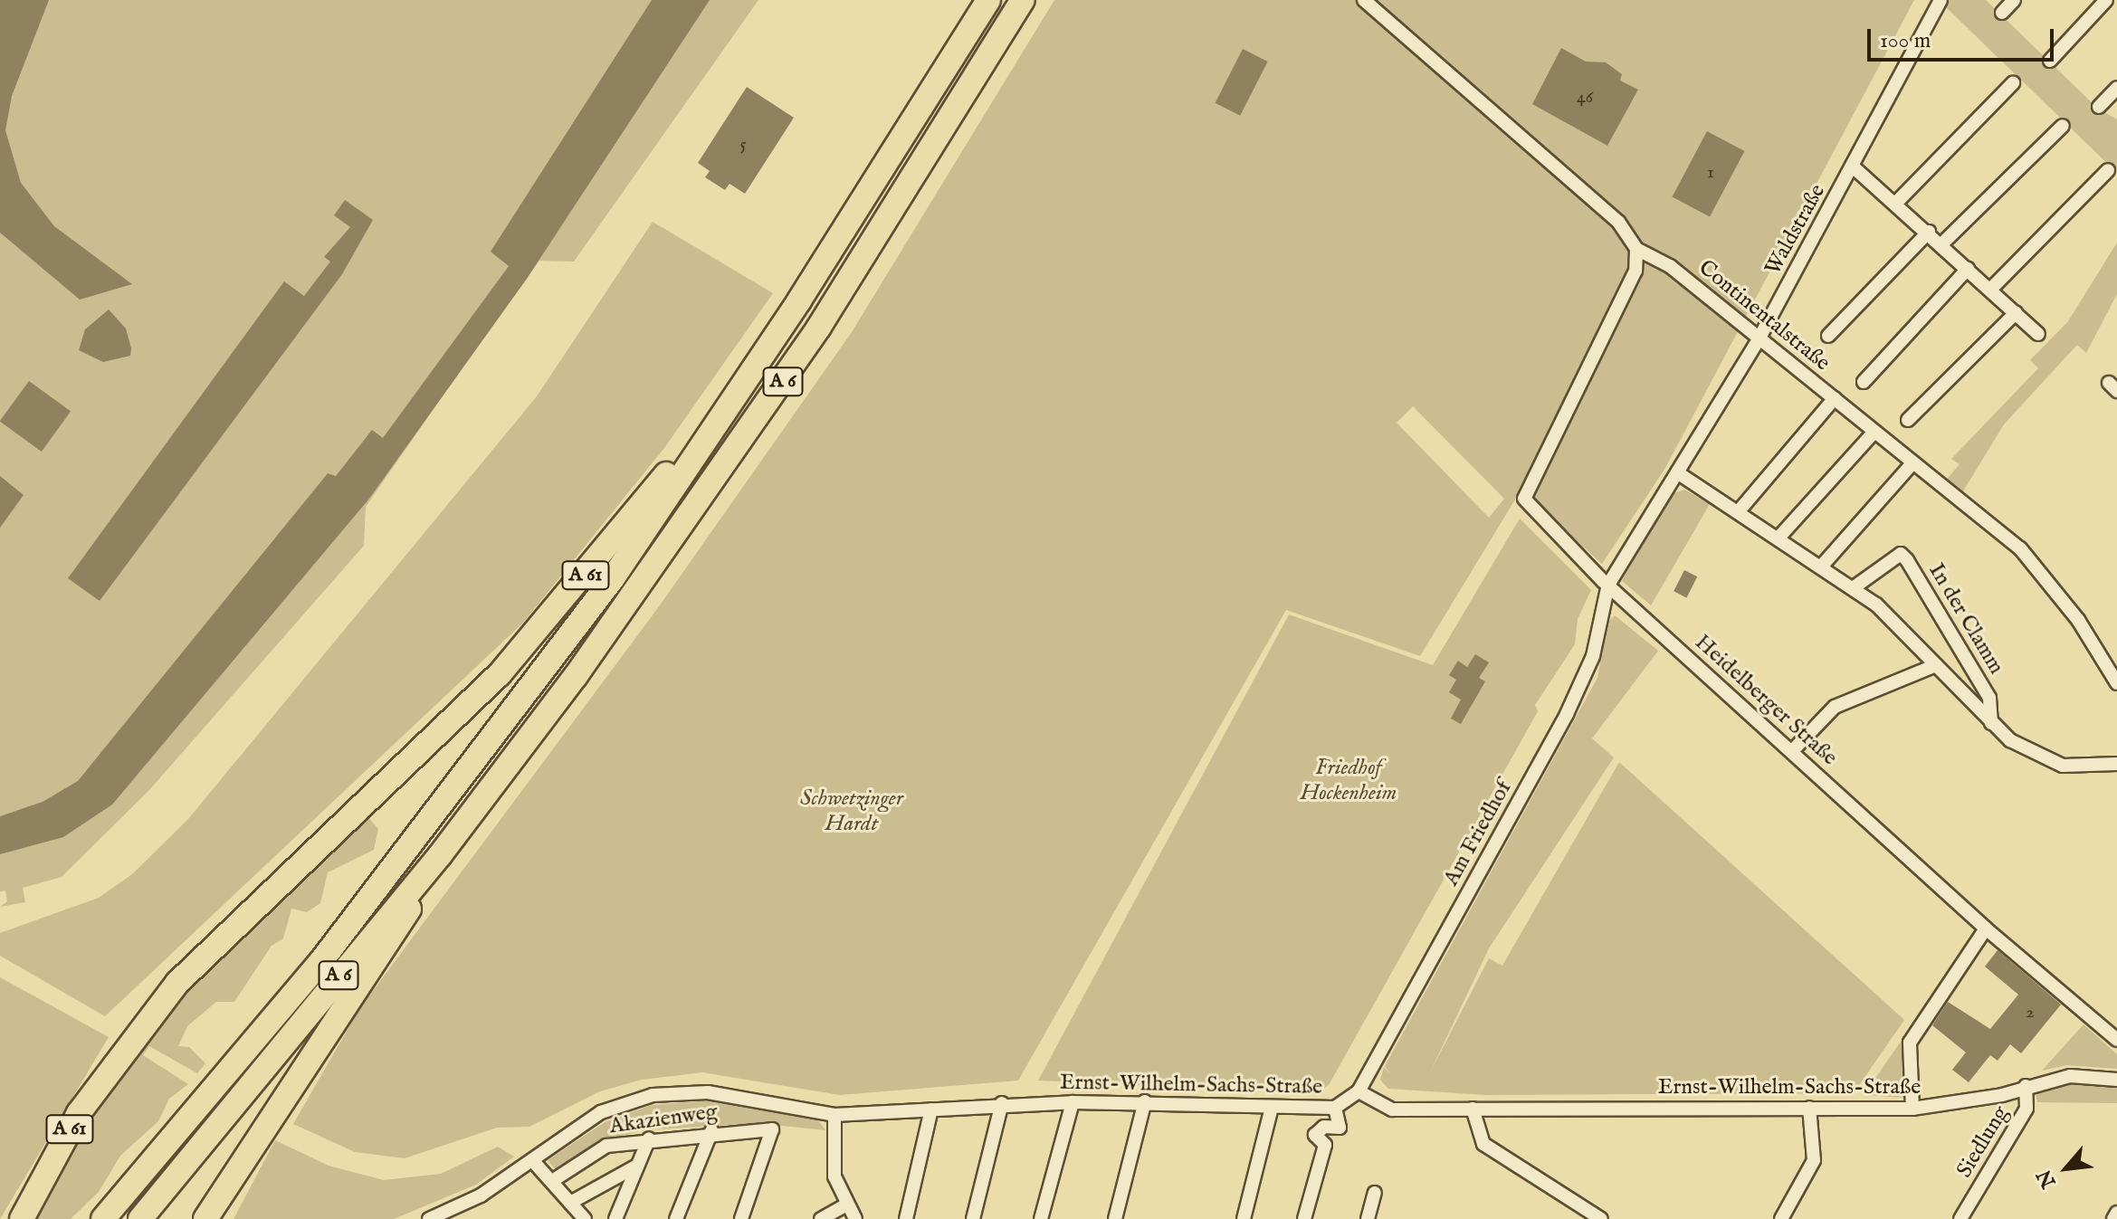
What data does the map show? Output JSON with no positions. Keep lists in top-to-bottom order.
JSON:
{
  "streets": {
    "highway": ["A 6", "A 61"],
    "street": [
      "Waldstraße",
      "Continentalstraße",
      "In der Clamm",
      "Heidelberger Straße",
      "Am Friedhof",
      "Ernst-Wilhelm-Sachs-Straße",
      "Akazienweg",
      "Siedlung"
    ]
  },
  "crossings": [
    ["Waldstraße", "Continentalstraße"],
    ["Waldstraße", "In der Clamm"],
    ["Waldstraße", "Heidelberger Straße"],
    ["Waldstraße", "Am Friedhof"],
    ["Continentalstraße", "Heidelberger Straße"],
    ["A 6", "A 61"],
    ["Heidelberger Straße", "Am Friedhof"],
    ["Am Friedhof", "Ernst-Wilhelm-Sachs-Straße"],
    ["Ernst-Wilhelm-Sachs-Straße", "Siedlung"]
  ],
  "parks": ["Friedhof Hockenheim", "Schwetzinger Hardt"],
  "house_numbers": [
    "46",
    "5",
    "1",
    "2"
  ],
  "scale_bar": "100 m",
  "north": "bottom left"
}
